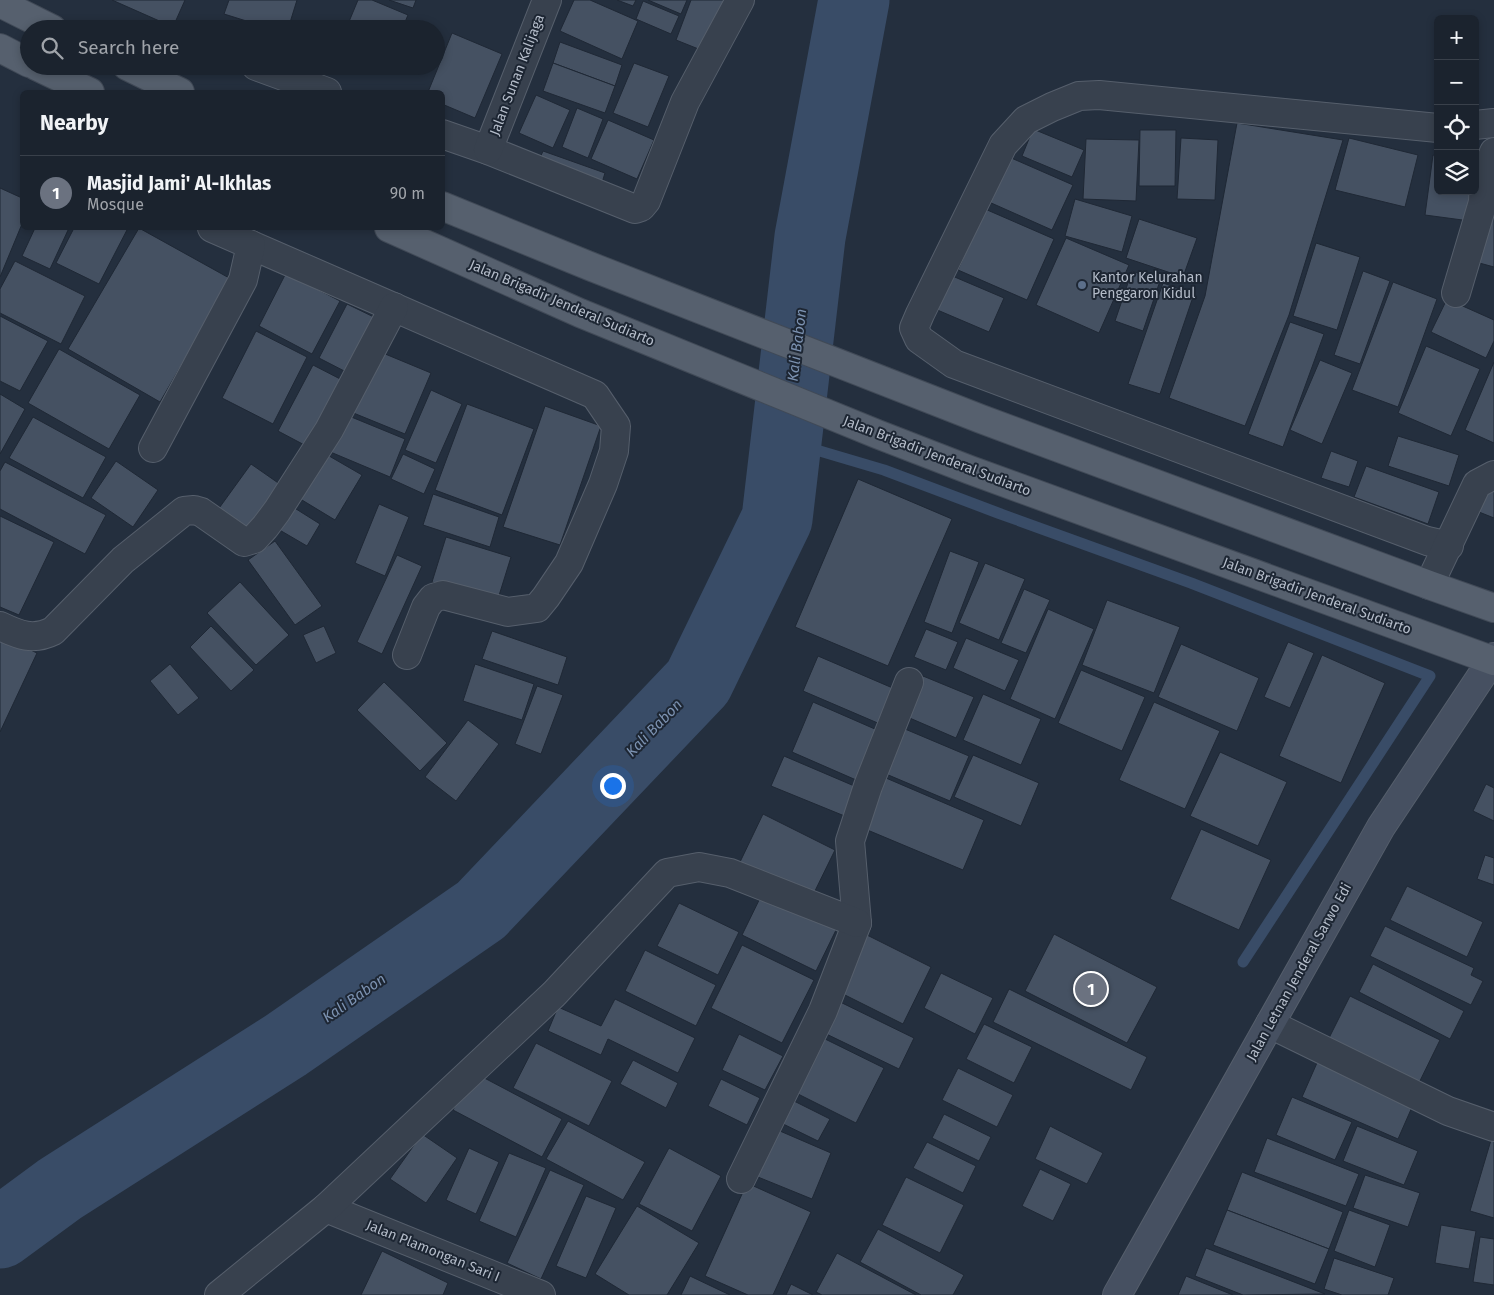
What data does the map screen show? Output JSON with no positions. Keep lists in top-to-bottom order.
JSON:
{
  "streets": {
    "main road": ["Jalan Brigadir Jenderal Sudiarto", "Jalan Letnan Jenderal Sarwo Edi"],
    "street": ["Jalan Sunan Kalijaga", "Jalan Plamongan Sari I"]
  },
  "crossings": [
    ["Jalan Brigadir Jenderal Sudiarto", "Jalan Letnan Jenderal Sarwo Edi"]
  ],
  "water": ["Kali Babon"],
  "places": ["Kantor Kelurahan Penggaron Kidul"],
  "page": {
    "map_buttons": ["+", "−"],
    "search": "Search here",
    "heading": "Nearby",
    "list": [
      {
        "mark": "1",
        "name": "Masjid Jami' Al-Ikhlas",
        "note": "Mosque",
        "value": "90 m"
      }
    ],
    "pins": "1"
  }
}
